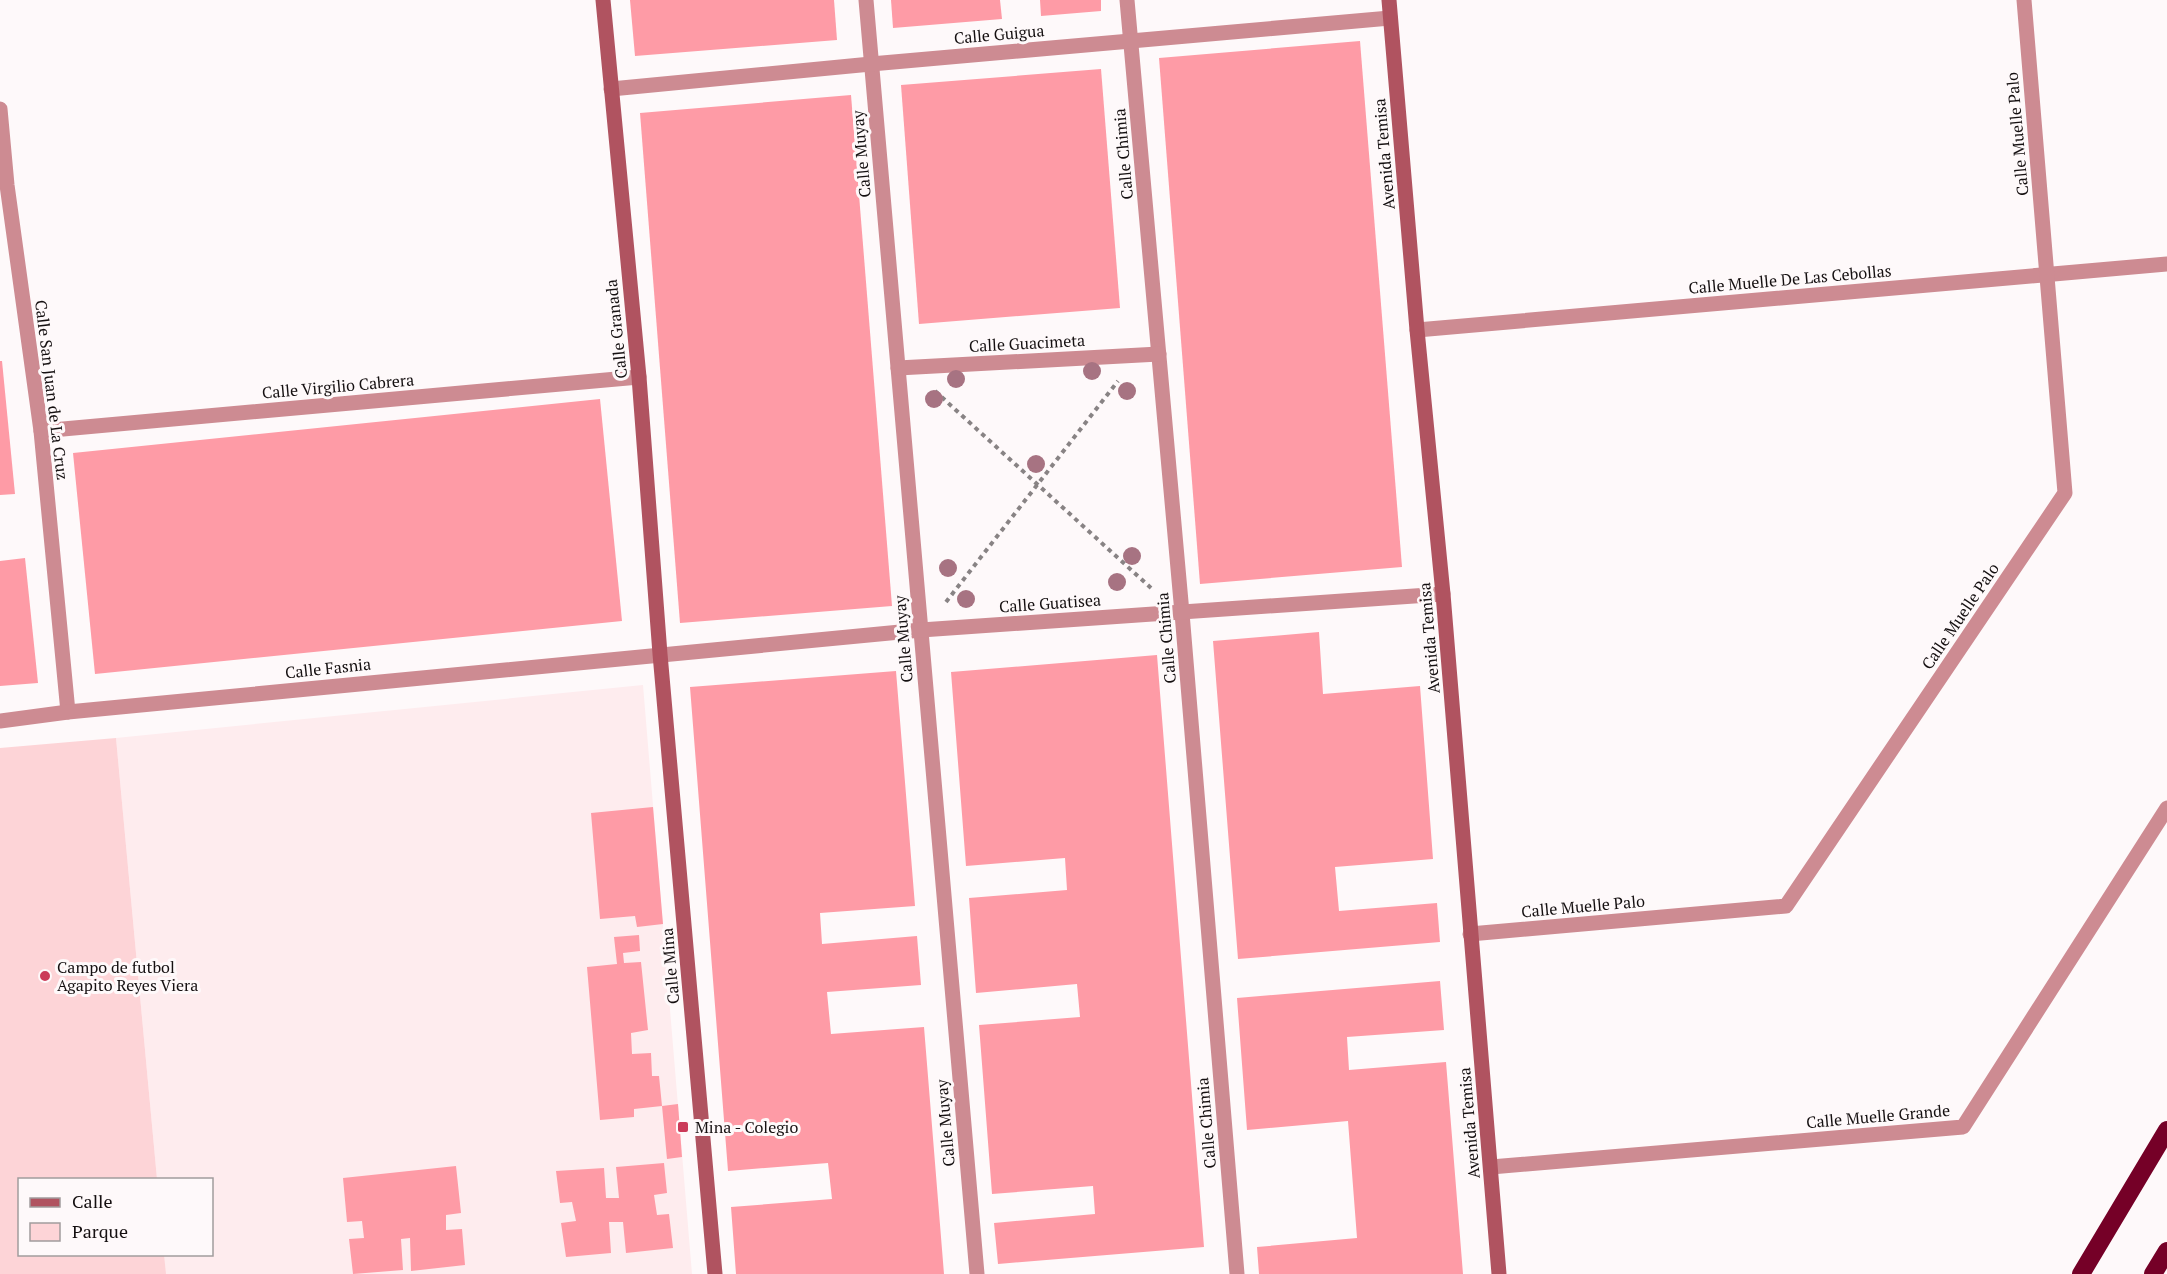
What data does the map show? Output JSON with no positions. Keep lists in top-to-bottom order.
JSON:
{
  "streets": {
    "street": [
      "Calle Guigua",
      "Calle Muelle Palo",
      "Calle Muyay",
      "Calle Chimia",
      "Avenida Temisa",
      "Calle Muelle De Las Cebollas",
      "Calle Granada",
      "Calle Guacimeta",
      "Calle Virgilio Cabrera",
      "Calle San Juan de La Cruz",
      "Calle Guatisea",
      "Calle Fasnia",
      "Calle Mina",
      "Calle Muelle Grande"
    ]
  },
  "crossings": [
    ["Calle Guigua", "Calle Muyay"],
    ["Calle Guigua", "Calle Chimia"],
    ["Calle Guigua", "Avenida Temisa"],
    ["Calle Guigua", "Calle Granada"],
    ["Calle Muelle Palo", "Avenida Temisa"],
    ["Calle Muelle Palo", "Calle Muelle De Las Cebollas"],
    ["Calle Muyay", "Calle Guacimeta"],
    ["Calle Muyay", "Calle Guatisea"],
    ["Calle Chimia", "Calle Guacimeta"],
    ["Calle Chimia", "Calle Guatisea"],
    ["Avenida Temisa", "Calle Muelle De Las Cebollas"],
    ["Avenida Temisa", "Calle Guatisea"],
    ["Avenida Temisa", "Calle Muelle Grande"],
    ["Calle Granada", "Calle Virgilio Cabrera"],
    ["Calle Granada", "Calle Guatisea"],
    ["Calle Granada", "Calle Fasnia"],
    ["Calle Granada", "Calle Mina"],
    ["Calle Virgilio Cabrera", "Calle San Juan de La Cruz"],
    ["Calle San Juan de La Cruz", "Calle Fasnia"],
    ["Calle Guatisea", "Calle Fasnia"],
    ["Calle Guatisea", "Calle Mina"],
    ["Calle Fasnia", "Calle Mina"]
  ],
  "places": {
    "other": ["Campo de futbol Agapito Reyes Viera"],
    "transit": ["Mina - Colegio"]
  },
  "legend": ["Calle", "Parque"]
}
